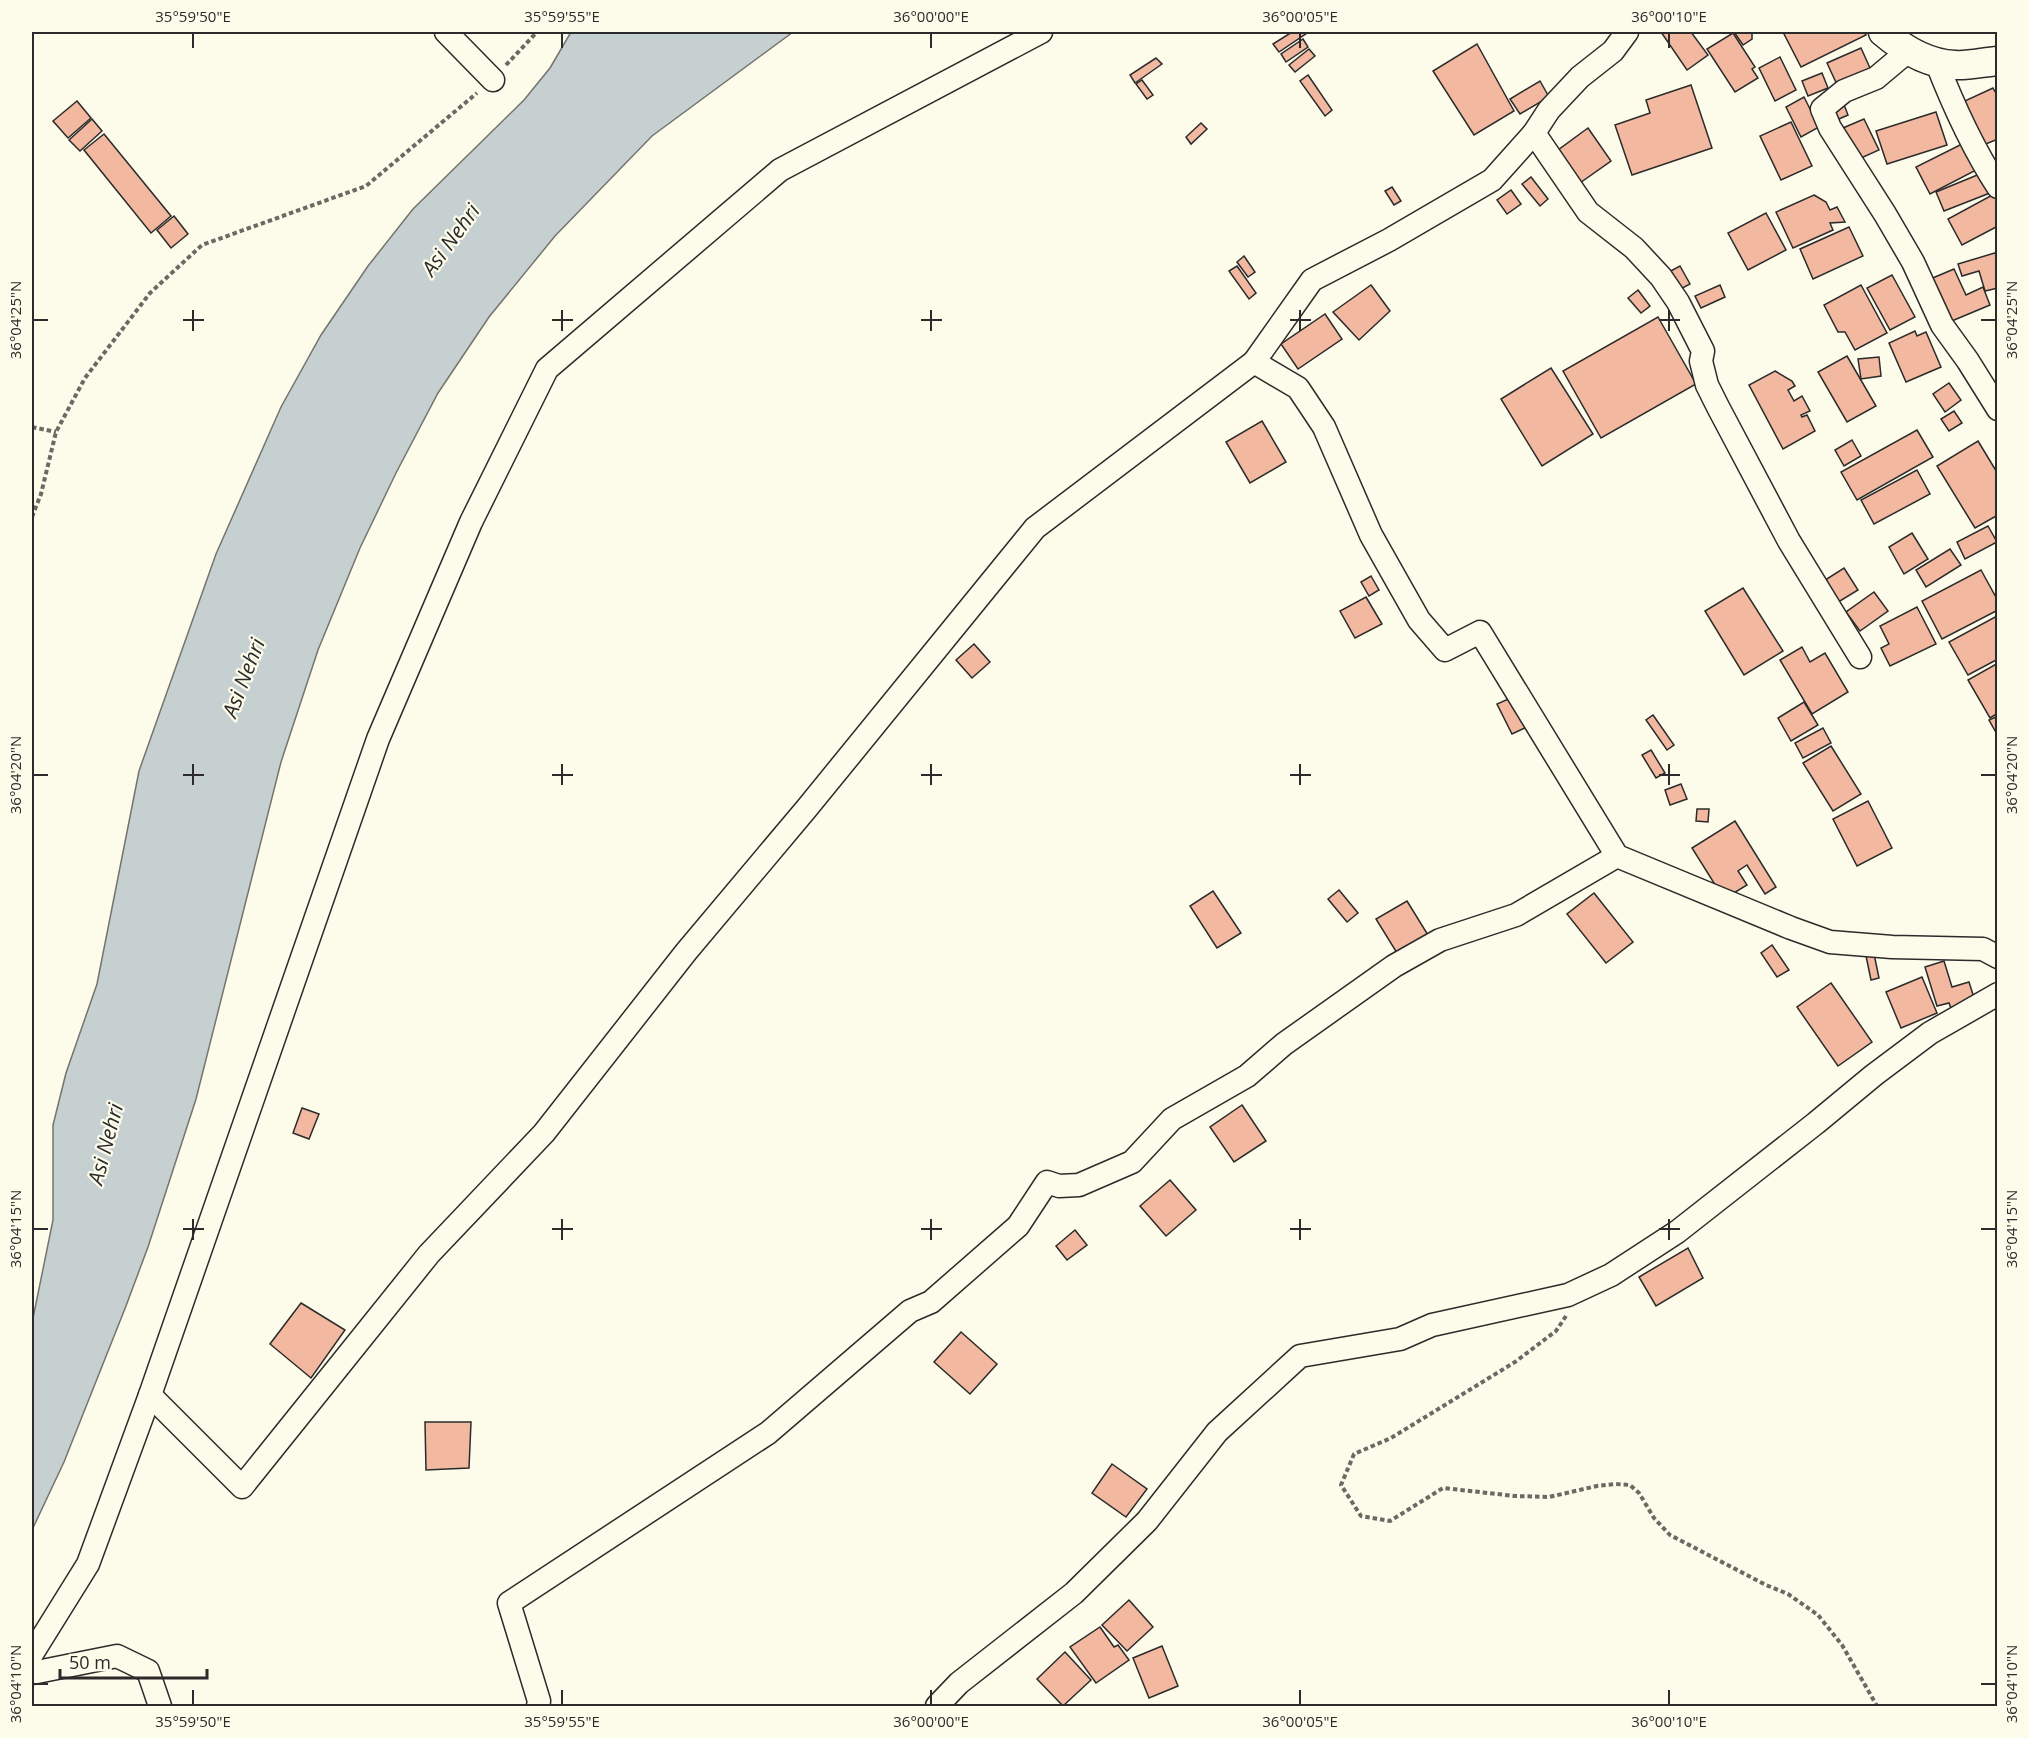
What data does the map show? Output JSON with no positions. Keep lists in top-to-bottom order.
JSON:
{
  "water": ["Asi Nehri"],
  "scale_bar": "50 m",
  "coordinates": [
    "35°59'50\"E",
    "35°59'55\"E",
    "36°00'00\"E",
    "36°00'05\"E",
    "36°00'10\"E",
    "36°04'25\"N",
    "36°04'20\"N",
    "36°04'15\"N",
    "36°04'10\"N"
  ]
}
